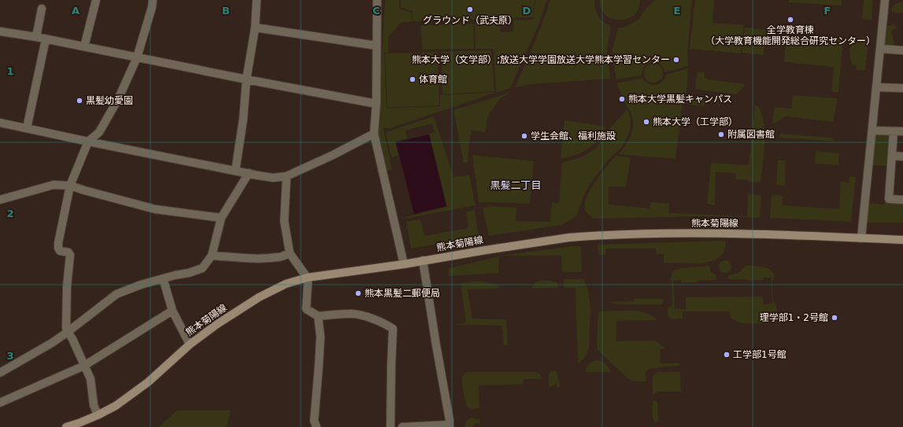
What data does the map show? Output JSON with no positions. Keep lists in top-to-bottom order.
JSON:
{
  "streets": {
    "main road": ["熊本菊陽線"]
  },
  "districts": ["黒髪二丁目"],
  "places": [
    "グラウンド（武夫原）",
    "全学教育棟 （大学教育機能開発総合研究センター）",
    "熊本大学（文学部）;放送大学学園放送大学熊本学習センター",
    "体育館",
    "熊本大学黒髪キャンパス",
    "黒髪幼愛園",
    "熊本大学（工学部）",
    "附属図書館",
    "学生会館、福利施設",
    "熊本黒髪二郵便局",
    "理学部1・2号館",
    "工学部1号館"
  ],
  "grid": {
    "columns": [
      "A",
      "B",
      "C",
      "D",
      "E",
      "F"
    ],
    "rows": ["1", "2", "3"]
  }
}
